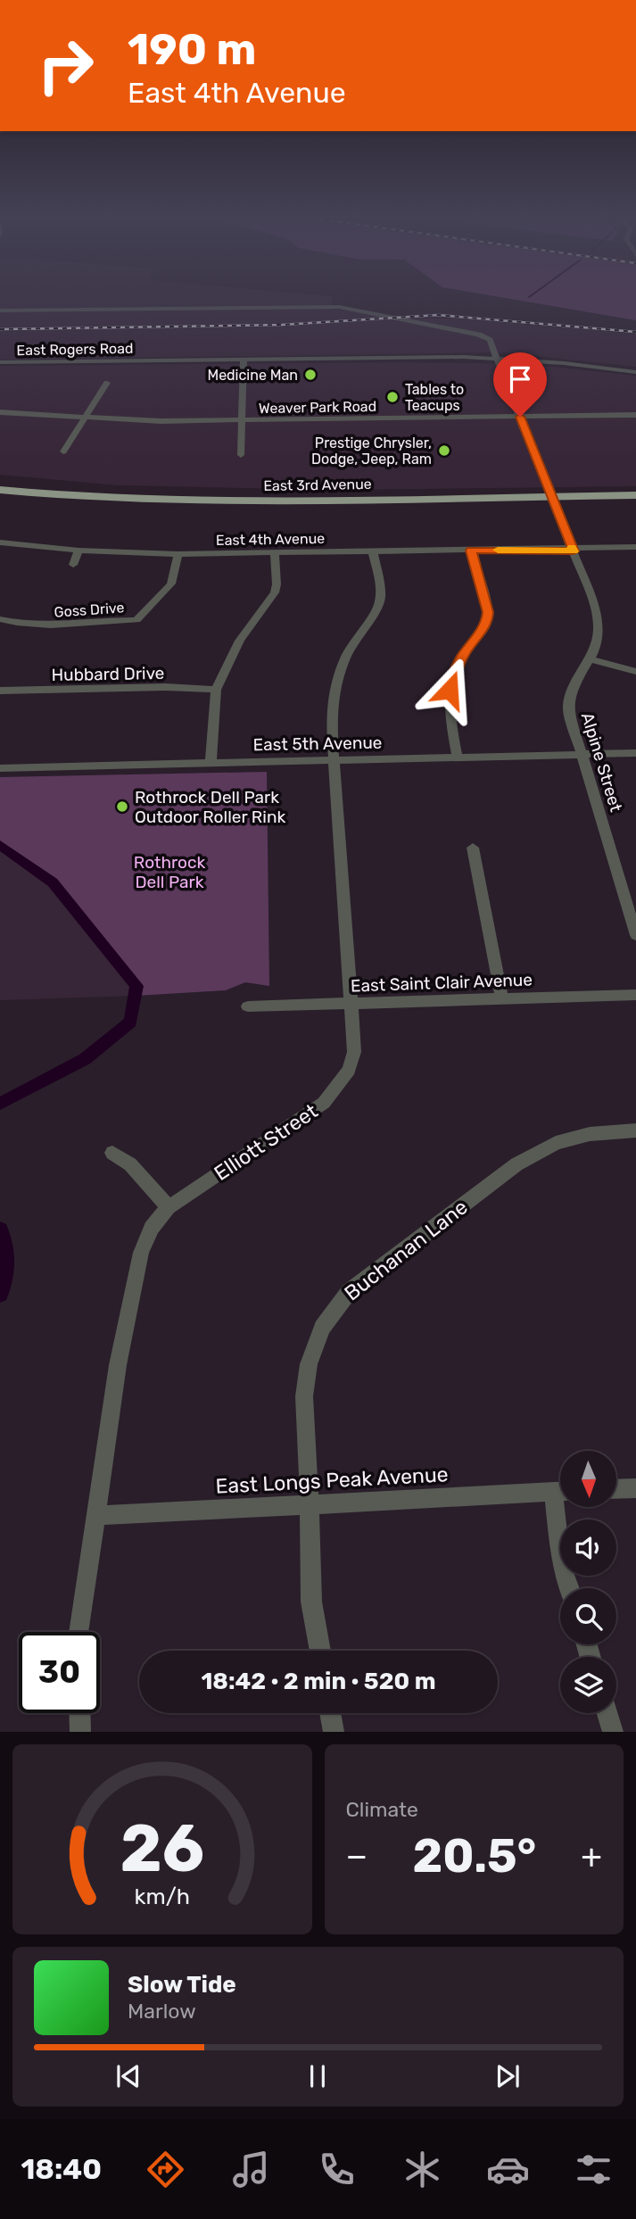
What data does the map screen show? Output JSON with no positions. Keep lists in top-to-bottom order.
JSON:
{
  "streets": {
    "main road": ["East 3rd Avenue"],
    "street": [
      "East Rogers Road",
      "Weaver Park Road",
      "East 4th Avenue",
      "Goss Drive",
      "Hubbard Drive",
      "East 5th Avenue",
      "Alpine Street",
      "East Saint Clair Avenue",
      "Elliott Street",
      "Buchanan Lane",
      "East Longs Peak Avenue"
    ]
  },
  "crossings": [
    ["East Rogers Road", "Alpine Street"],
    ["Weaver Park Road", "Alpine Street"],
    ["East 3rd Avenue", "Alpine Street"],
    ["East 4th Avenue", "Goss Drive"],
    ["East 4th Avenue", "Alpine Street"],
    ["East 4th Avenue", "Elliott Street"],
    ["East 5th Avenue", "Alpine Street"],
    ["East 5th Avenue", "Elliott Street"],
    ["East Saint Clair Avenue", "Elliott Street"],
    ["Elliott Street", "East Longs Peak Avenue"],
    ["Buchanan Lane", "East Longs Peak Avenue"]
  ],
  "parks": ["Rothrock Dell Park"],
  "places": [
    "Medicine Man",
    "Tables to Teacups",
    "Prestige Chrysler, Dodge, Jeep, Ram",
    "Rothrock Dell Park Outdoor Roller Rink"
  ],
  "north": "bottom",
  "page": {
    "turn": ["190 m", "East 4th Avenue"],
    "limit": "30",
    "trip": "18:42 · 2 min · 520 m",
    "tile": "Climate",
    "heat": ["−", "20.5°", "+"],
    "song": ["Slow Tide", "Marlow"],
    "tabs": "18:40",
    "gauge": ["26", "km/h"]
  }
}
